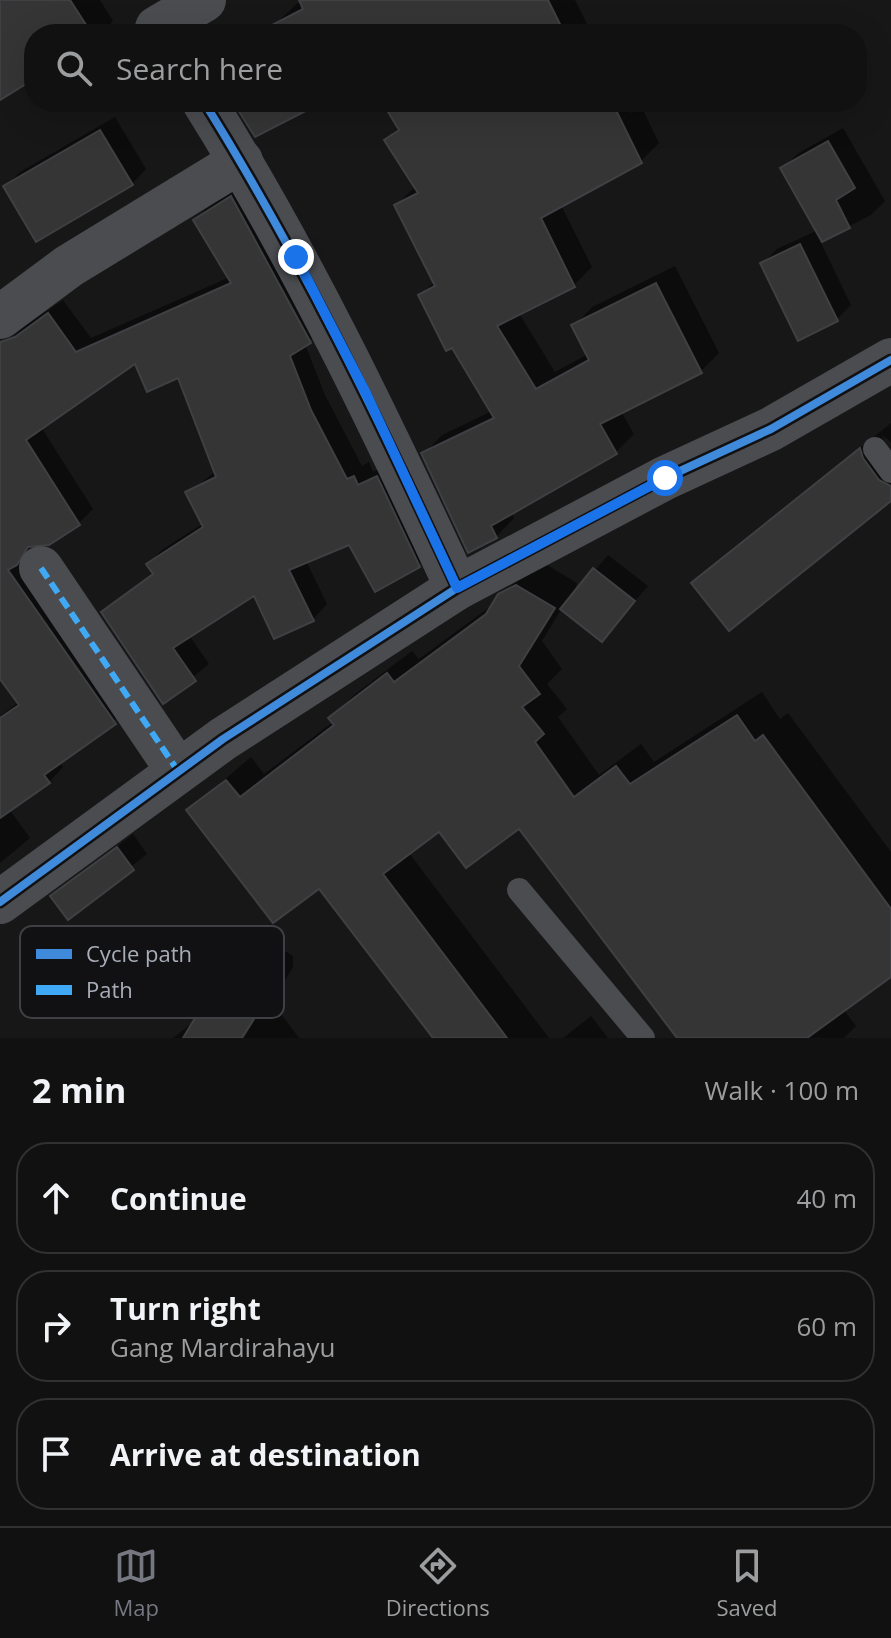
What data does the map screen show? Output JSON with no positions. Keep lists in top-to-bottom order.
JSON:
{
  "legend": ["Cycle path", "Path"],
  "page": {
    "search": "Search here",
    "heading": ["2 min", "Walk · 100 m"],
    "list": [
      ["Continue", "40 m"],
      ["Turn right", "Gang Mardirahayu", "60 m"],
      "Arrive at destination"
    ],
    "nav": ["Map", "Directions", "Saved"]
  }
}
